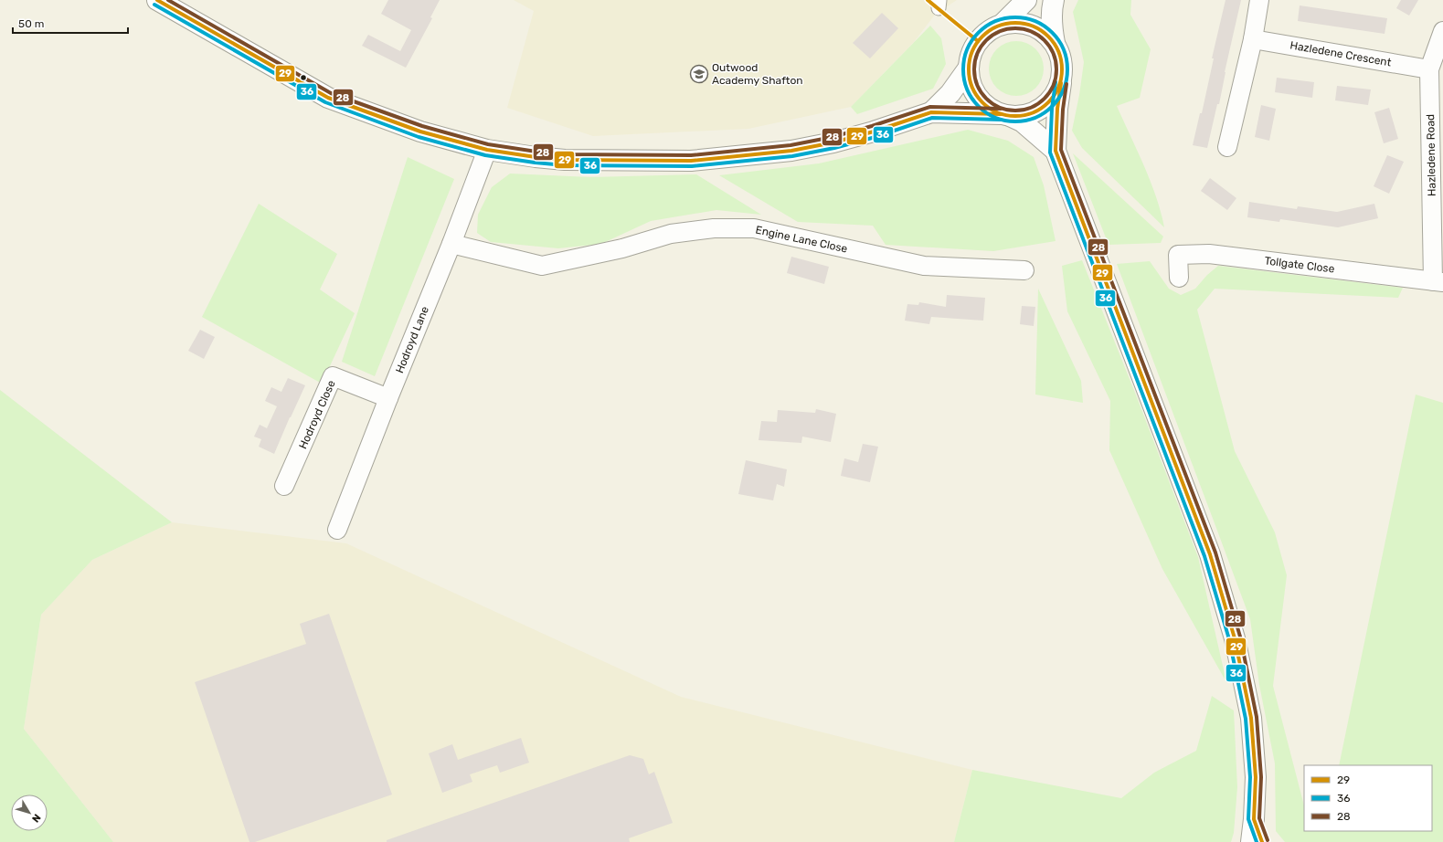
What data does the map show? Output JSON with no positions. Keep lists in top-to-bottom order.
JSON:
{
  "streets": {
    "street": [
      "Hazledene Crescent",
      "Hazledene Road",
      "Engine Lane Close",
      "Tollgate Close",
      "Hodroyd Lane",
      "Hodroyd Close"
    ]
  },
  "crossings": [
    ["Hazledene Crescent", "Hazledene Road"],
    ["Hazledene Road", "Tollgate Close"],
    ["Engine Lane Close", "Hodroyd Lane"],
    ["Hodroyd Lane", "Hodroyd Close"]
  ],
  "places": {
    "school or university": ["Outwood Academy Shafton"]
  },
  "lines": ["transit line 29", "transit line 28", "transit line 36"],
  "legend": ["29", "36", "28"],
  "scale_bar": "50 m",
  "north": "bottom right"
}
